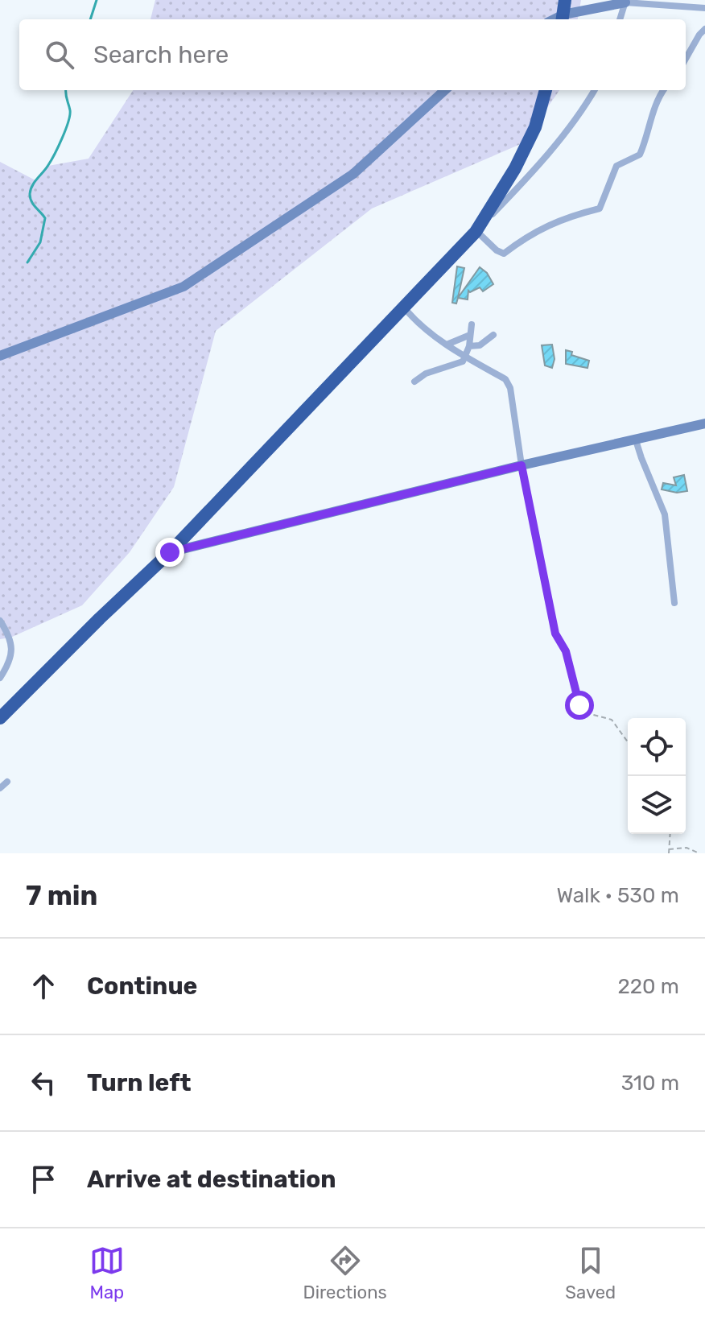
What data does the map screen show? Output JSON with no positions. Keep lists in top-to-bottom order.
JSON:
{
  "page": {
    "search": "Search here",
    "heading": ["7 min", "Walk · 530 m"],
    "list": [
      ["Continue", "220 m"],
      ["Turn left", "310 m"],
      "Arrive at destination"
    ],
    "nav": ["Map", "Directions", "Saved"]
  }
}
